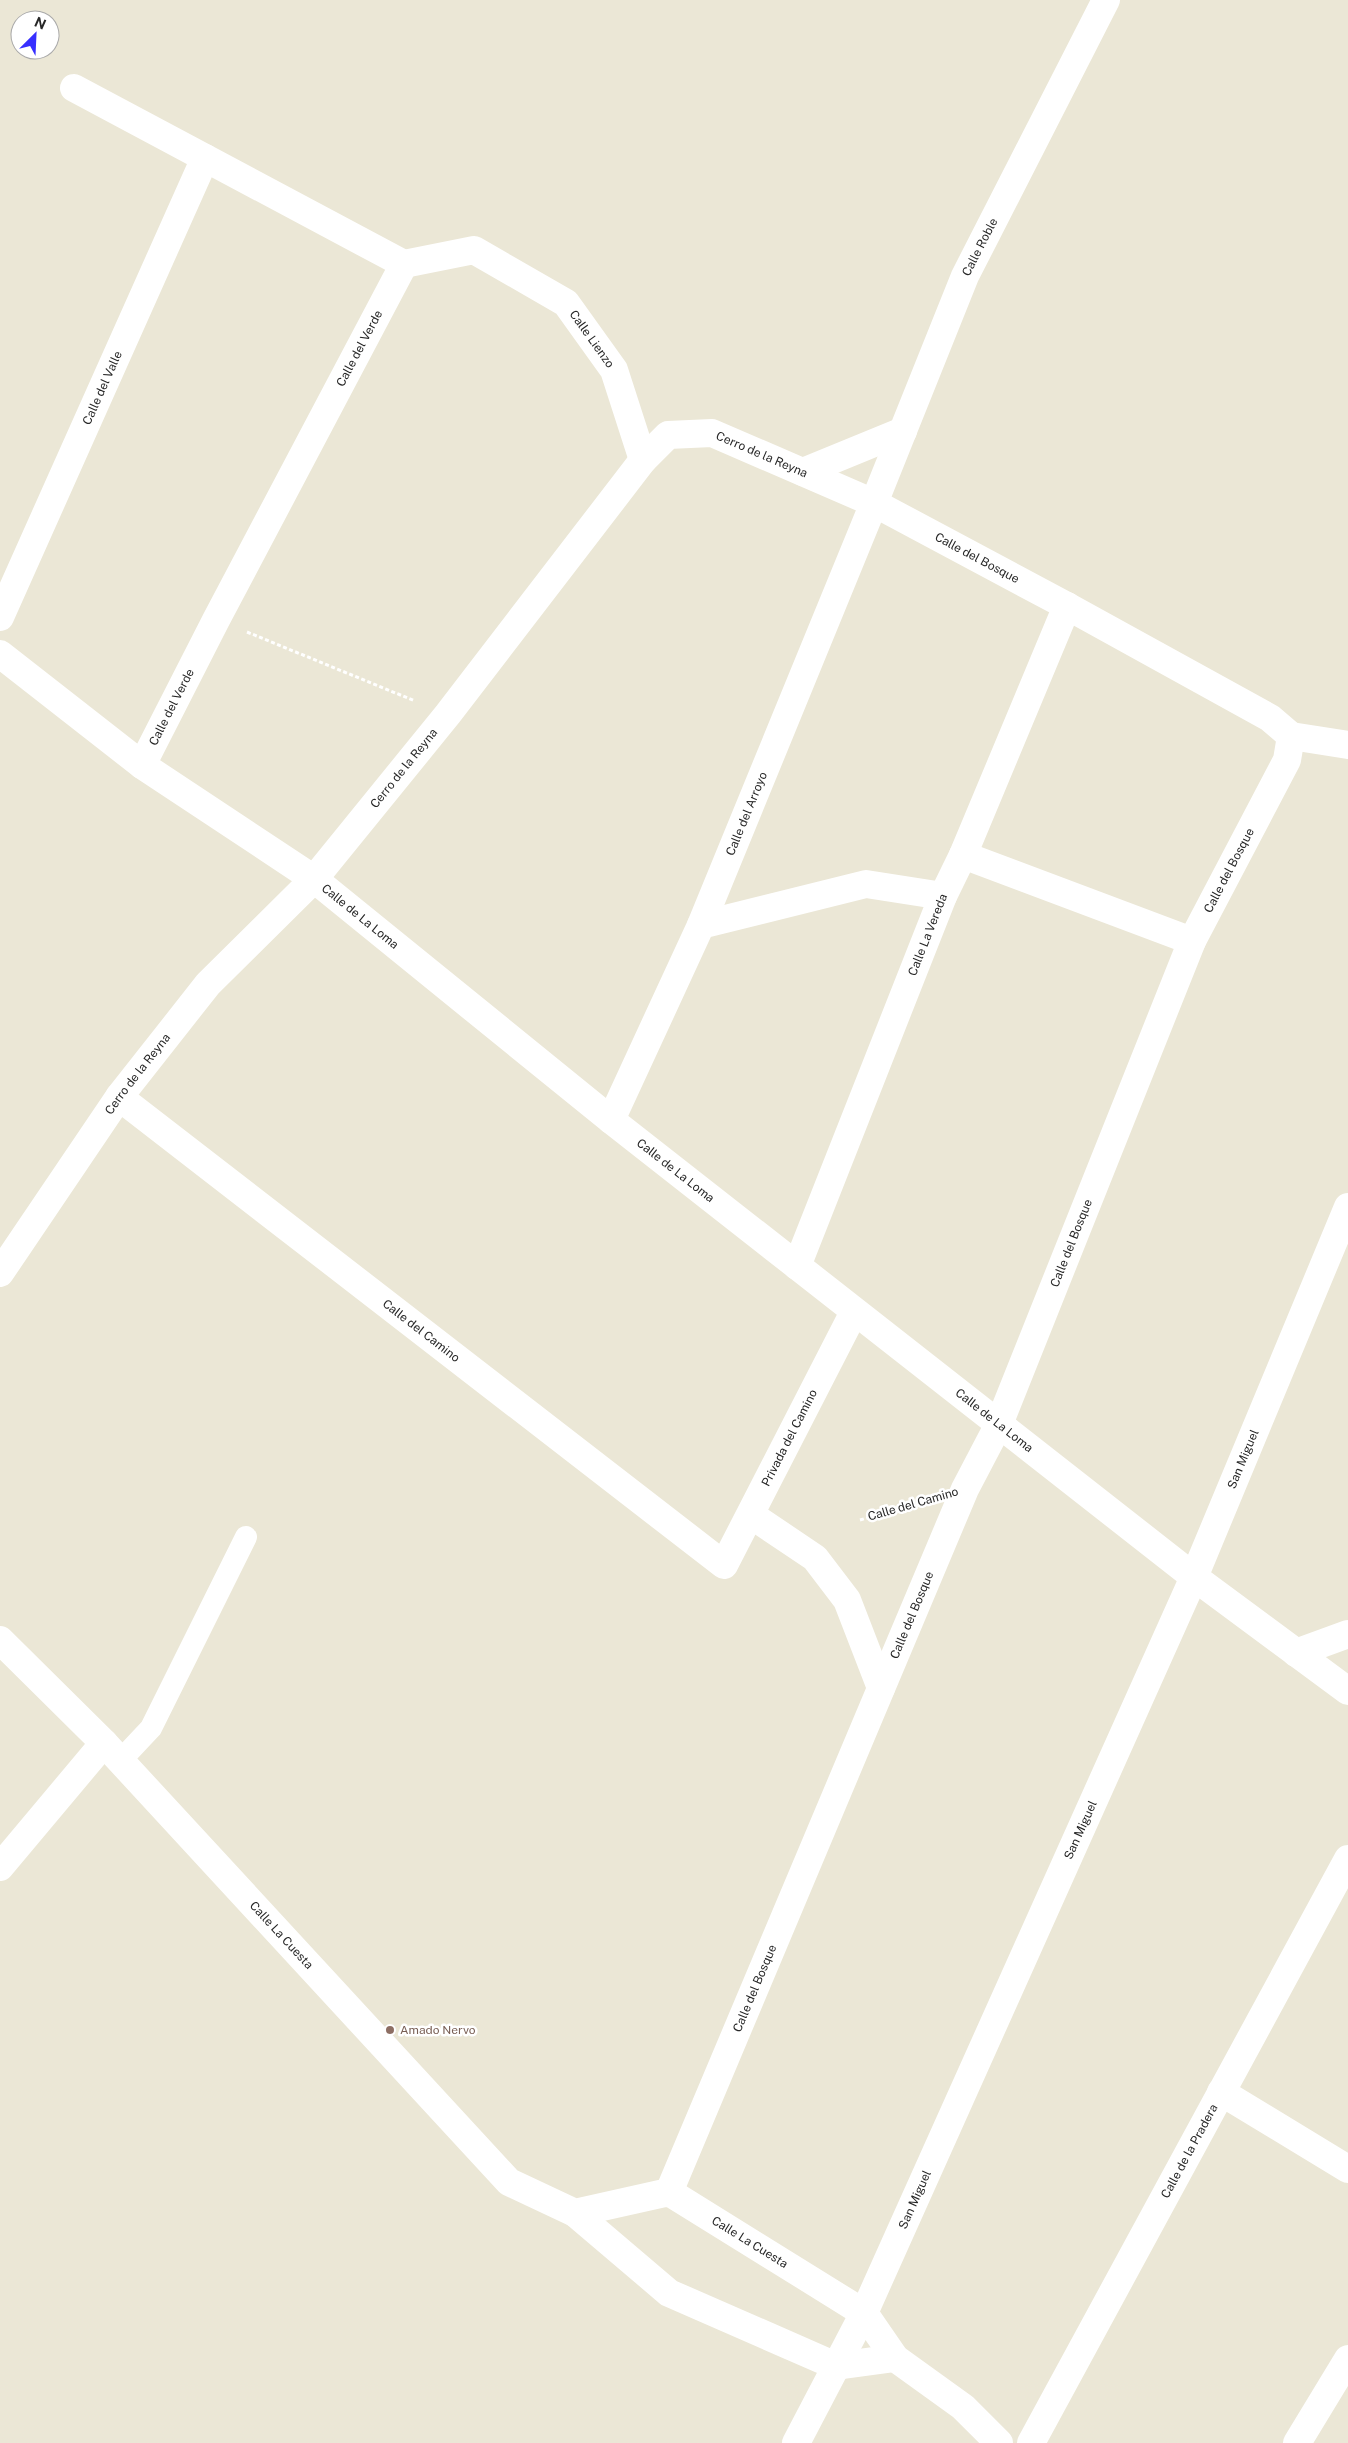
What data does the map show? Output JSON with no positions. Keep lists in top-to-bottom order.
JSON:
{
  "streets": {
    "street": [
      "Calle Roble",
      "Calle Lienzo",
      "Calle del Verde",
      "Calle del Valle",
      "Cerro de la Reyna",
      "Calle del Bosque",
      "Calle del Arroyo",
      "Calle de La Loma",
      "Calle La Vereda",
      "Calle del Camino",
      "Privada del Camino",
      "San Miguel",
      "Calle La Cuesta",
      "Calle de la Pradera"
    ]
  },
  "crossings": [
    ["Calle Roble", "Cerro de la Reyna"],
    ["Calle Roble", "Calle del Bosque"],
    ["Calle Roble", "Calle del Arroyo"],
    ["Calle Lienzo", "Calle del Verde"],
    ["Calle Lienzo", "Cerro de la Reyna"],
    ["Calle del Verde", "Calle de La Loma"],
    ["Cerro de la Reyna", "Calle del Bosque"],
    ["Cerro de la Reyna", "Calle del Arroyo"],
    ["Cerro de la Reyna", "Calle de La Loma"],
    ["Cerro de la Reyna", "Calle del Camino"],
    ["Calle del Bosque", "Calle del Arroyo"],
    ["Calle del Bosque", "Calle de La Loma"],
    ["Calle del Bosque", "Calle La Vereda"],
    ["Calle del Bosque", "Calle del Camino"],
    ["Calle del Bosque", "Calle La Cuesta"],
    ["Calle del Arroyo", "Calle de La Loma"],
    ["Calle de La Loma", "Calle La Vereda"],
    ["Calle de La Loma", "Privada del Camino"],
    ["Calle de La Loma", "San Miguel"],
    ["Calle del Camino", "Privada del Camino"],
    ["San Miguel", "Calle La Cuesta"]
  ],
  "places": ["Amado Nervo"],
  "north": "top right"
}
